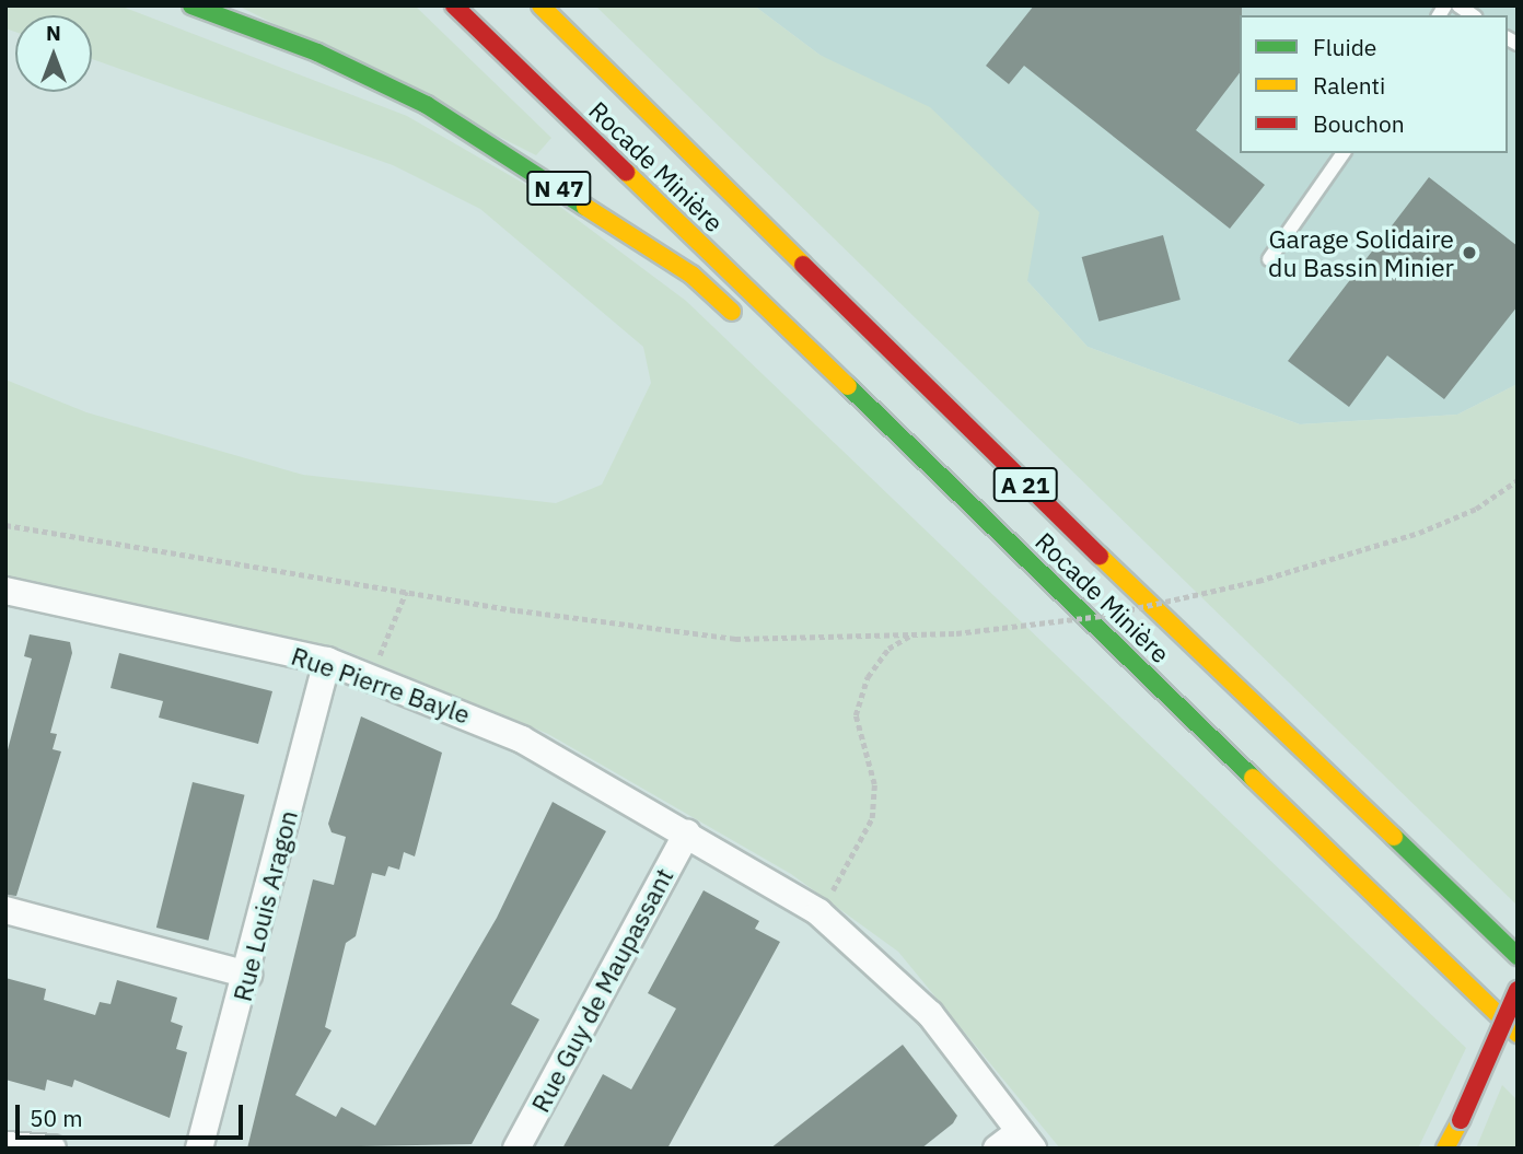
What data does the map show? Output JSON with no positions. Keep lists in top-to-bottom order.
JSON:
{
  "streets": {
    "main road": ["Rocade Minière", "N 47", "A 21"],
    "street": ["Rue Pierre Bayle", "Rue Louis Aragon", "Rue Guy de Maupassant"]
  },
  "crossings": [
    ["Rue Pierre Bayle", "Rue Louis Aragon"],
    ["Rue Pierre Bayle", "Rue Guy de Maupassant"]
  ],
  "places": ["Garage Solidaire du Bassin Minier"],
  "legend": ["Fluide", "Ralenti", "Bouchon"],
  "scale_bar": "50 m",
  "north": "top"
}
